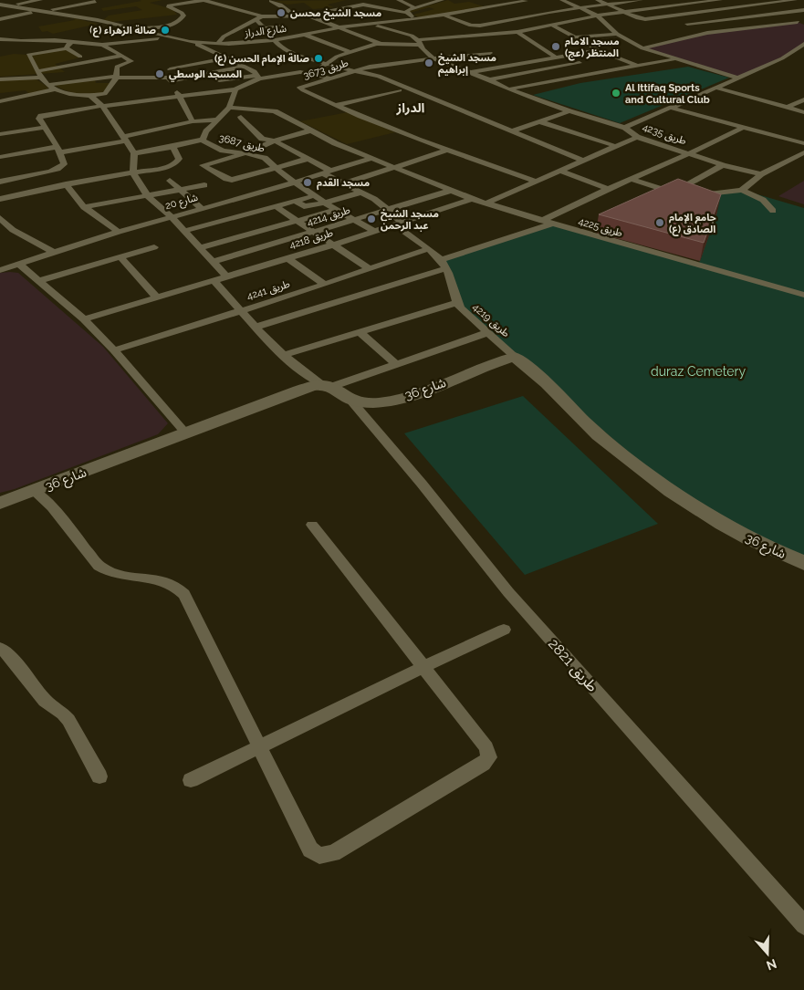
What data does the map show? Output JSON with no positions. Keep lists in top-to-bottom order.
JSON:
{
  "streets": {
    "street": [
      "شارع الدراز",
      "طريق 3673",
      "طريق 4235",
      "طريق 3687",
      "شارع 20",
      "طريق 4214",
      "طريق 4225",
      "طريق 4218",
      "طريق 4241",
      "طريق 4219",
      "شارع 36",
      "طريق 2821"
    ]
  },
  "crossings": [
    ["طريق 3673", "طريق 4235"],
    ["طريق 3687", "شارع 20"],
    ["طريق 3687", "طريق 4214"],
    ["طريق 3687", "طريق 4225"],
    ["طريق 3687", "طريق 4218"],
    ["شارع 20", "طريق 4225"],
    ["شارع 20", "طريق 4219"],
    ["طريق 4214", "طريق 4225"],
    ["طريق 4214", "طريق 4219"],
    ["طريق 4225", "طريق 4218"],
    ["طريق 4218", "طريق 4219"],
    ["طريق 4241", "طريق 4219"],
    ["طريق 4219", "شارع 36"],
    ["شارع 36", "طريق 2821"]
  ],
  "districts": ["الدراز"],
  "parks": ["duraz Cemetery"],
  "places": [
    "مسجد الشيخ محسن",
    "(ع) صالة الزهراء",
    "مسجد الامام المنتظر (عج)",
    "صالة الإمام الحسن (ع)",
    "مسجد الشيخ إبراهيم",
    "المسجد الوسطي",
    "Al Ittifaq Sports and Cultural Club",
    "مسجد القدم",
    "مسجد الشيخ عبد الرحمن",
    "جامع الإمام الصادق (ع)"
  ],
  "north": "bottom"
}
